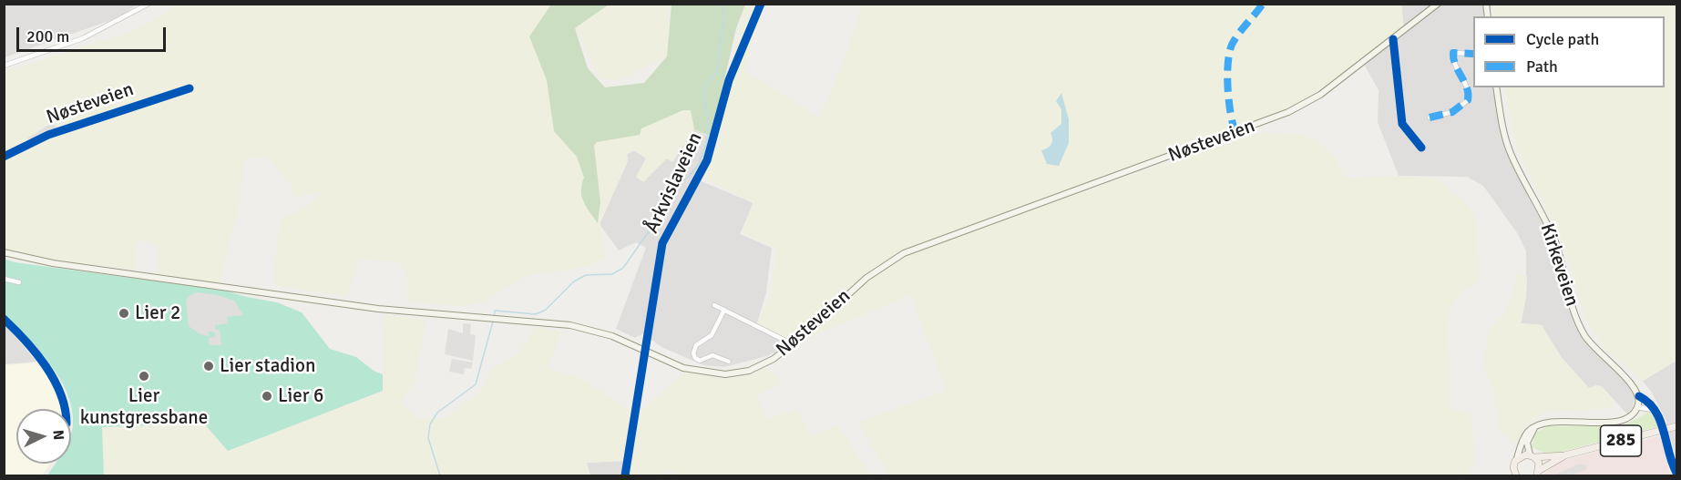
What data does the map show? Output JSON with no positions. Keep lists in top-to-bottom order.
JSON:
{
  "streets": {
    "main road": ["Nøsteveien", "Kirkeveien", "285"],
    "street": ["Årkvislaveien"]
  },
  "crossings": [
    ["Nøsteveien", "Årkvislaveien"]
  ],
  "places": [
    "Lier 2",
    "Lier stadion",
    "Lier kunstgressbane",
    "Lier 6"
  ],
  "legend": ["Cycle path", "Path"],
  "scale_bar": "200 m",
  "north": "right"
}
